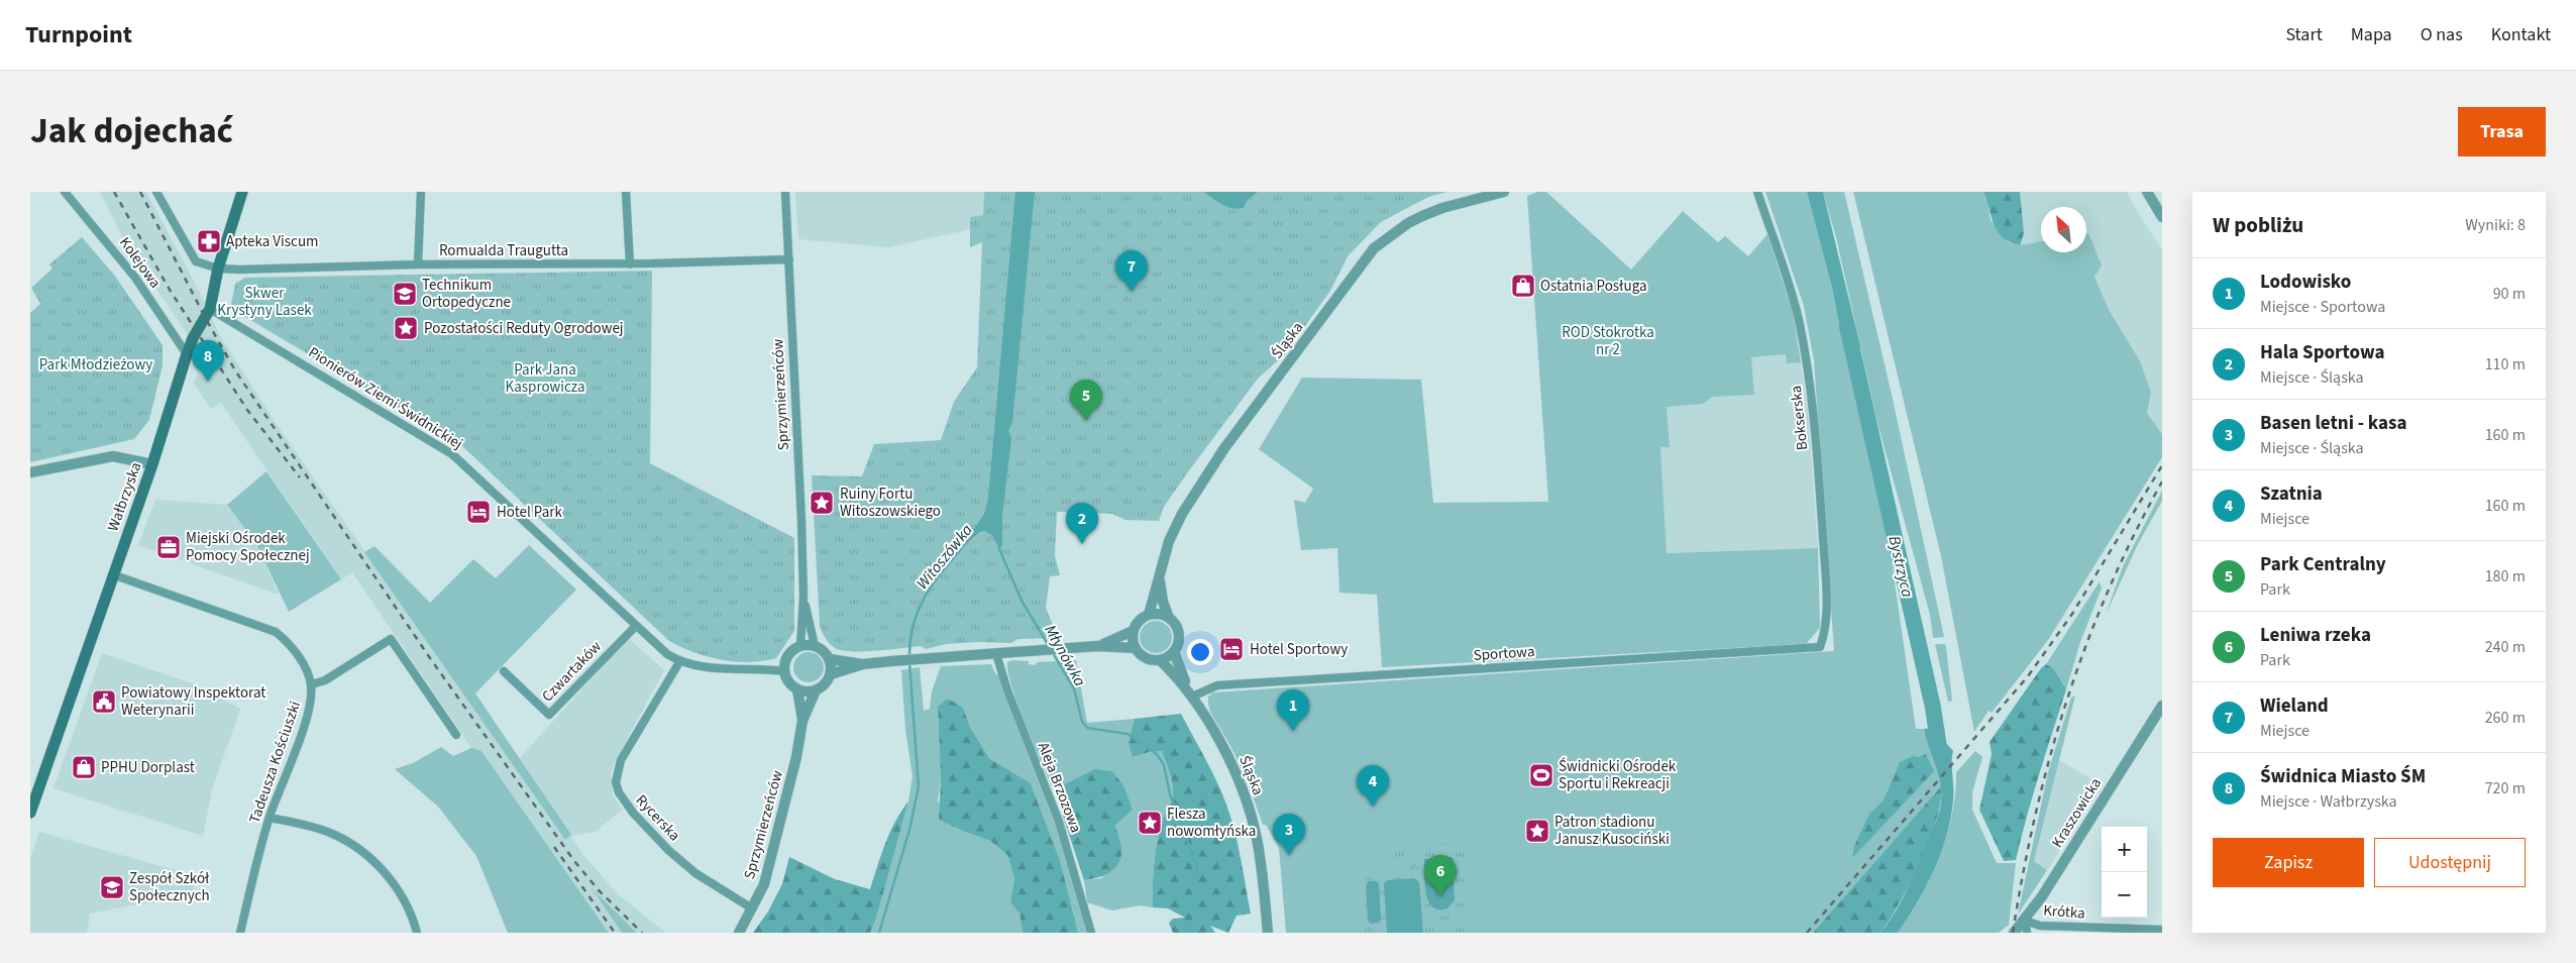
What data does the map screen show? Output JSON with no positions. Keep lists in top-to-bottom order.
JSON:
{
  "streets": {
    "main road": ["Wałbrzyska"],
    "street": [
      "Romualda Traugutta",
      "Kolejowa",
      "Śląska",
      "Sprzymierzeńców",
      "Pionierów Ziemi Świdnickiej",
      "Bokserska",
      "Sportowa",
      "Czwartaków",
      "Tadeusza Kościuszki",
      "Aleja Brzozowa",
      "Kraszowicka",
      "Rycerska",
      "Krótka"
    ]
  },
  "crossings": [
    ["Romualda Traugutta", "Sprzymierzeńców"],
    ["Romualda Traugutta", "Wałbrzyska"],
    ["Kolejowa", "Wałbrzyska"],
    ["Śląska", "Sportowa"],
    ["Sprzymierzeńców", "Pionierów Ziemi Świdnickiej"],
    ["Sprzymierzeńców", "Rycerska"],
    ["Pionierów Ziemi Świdnickiej", "Wałbrzyska"],
    ["Pionierów Ziemi Świdnickiej", "Czwartaków"],
    ["Pionierów Ziemi Świdnickiej", "Rycerska"],
    ["Bokserska", "Sportowa"],
    ["Wałbrzyska", "Tadeusza Kościuszki"],
    ["Kraszowicka", "Krótka"]
  ],
  "water": ["Witoszówka", "Bystrzyca", "Młynówka"],
  "parks": [
    "Skwer Krystyny Lasek",
    "ROD Stokrotka nr 2",
    "Park Młodzieżowy",
    "Park Jana Kasprowicza"
  ],
  "places": {
    "pharmacy": ["Apteka Viscum"],
    "shop": ["Ostatnia Posługa", "PPHU Dorplast"],
    "school or university": ["Technikum Ortopedyczne", "Zespół Szkół Społecznych"],
    "place": [
      "Pozostałości Reduty Ogrodowej",
      "Ruiny Fortu Witoszowskiego",
      "Flesza nowomłyńska",
      "Patron stadionu Janusz Kusociński"
    ],
    "hotel": ["Hotel Park", "Hotel Sportowy"],
    "office": ["Miejski Ośrodek Pomocy Społecznej"],
    "public building": ["Powiatowy Inspektorat Weterynarii"],
    "sports": ["Świdnicki Ośrodek Sportu i Rekreacji"]
  },
  "north": "top left",
  "page": {
    "header": "Turnpoint",
    "nav": [
      "Start",
      "Mapa",
      "O nas",
      "Kontakt"
    ],
    "title": "Jak dojechać",
    "buttons": [
      "Trasa",
      ["Zapisz", "Udostępnij"]
    ],
    "heading": ["W pobliżu", "Wyniki: 8"],
    "pins": [
      "7",
      "8",
      "5",
      "2",
      "1",
      "4",
      "3",
      "6"
    ],
    "list": [
      {
        "mark": "1",
        "name": "Lodowisko",
        "note": "Miejsce · Sportowa",
        "value": "90 m"
      },
      {
        "mark": "2",
        "name": "Hala Sportowa",
        "note": "Miejsce · Śląska",
        "value": "110 m"
      },
      {
        "mark": "3",
        "name": "Basen letni - kasa",
        "note": "Miejsce · Śląska",
        "value": "160 m"
      },
      {
        "mark": "4",
        "name": "Szatnia",
        "note": "Miejsce",
        "value": "160 m"
      },
      {
        "mark": "5",
        "name": "Park Centralny",
        "note": "Park",
        "value": "180 m"
      },
      {
        "mark": "6",
        "name": "Leniwa rzeka",
        "note": "Park",
        "value": "240 m"
      },
      {
        "mark": "7",
        "name": "Wieland",
        "note": "Miejsce",
        "value": "260 m"
      },
      {
        "mark": "8",
        "name": "Świdnica Miasto ŚM",
        "note": "Miejsce · Wałbrzyska",
        "value": "720 m"
      }
    ],
    "map_buttons": ["+", "−"]
  }
}
